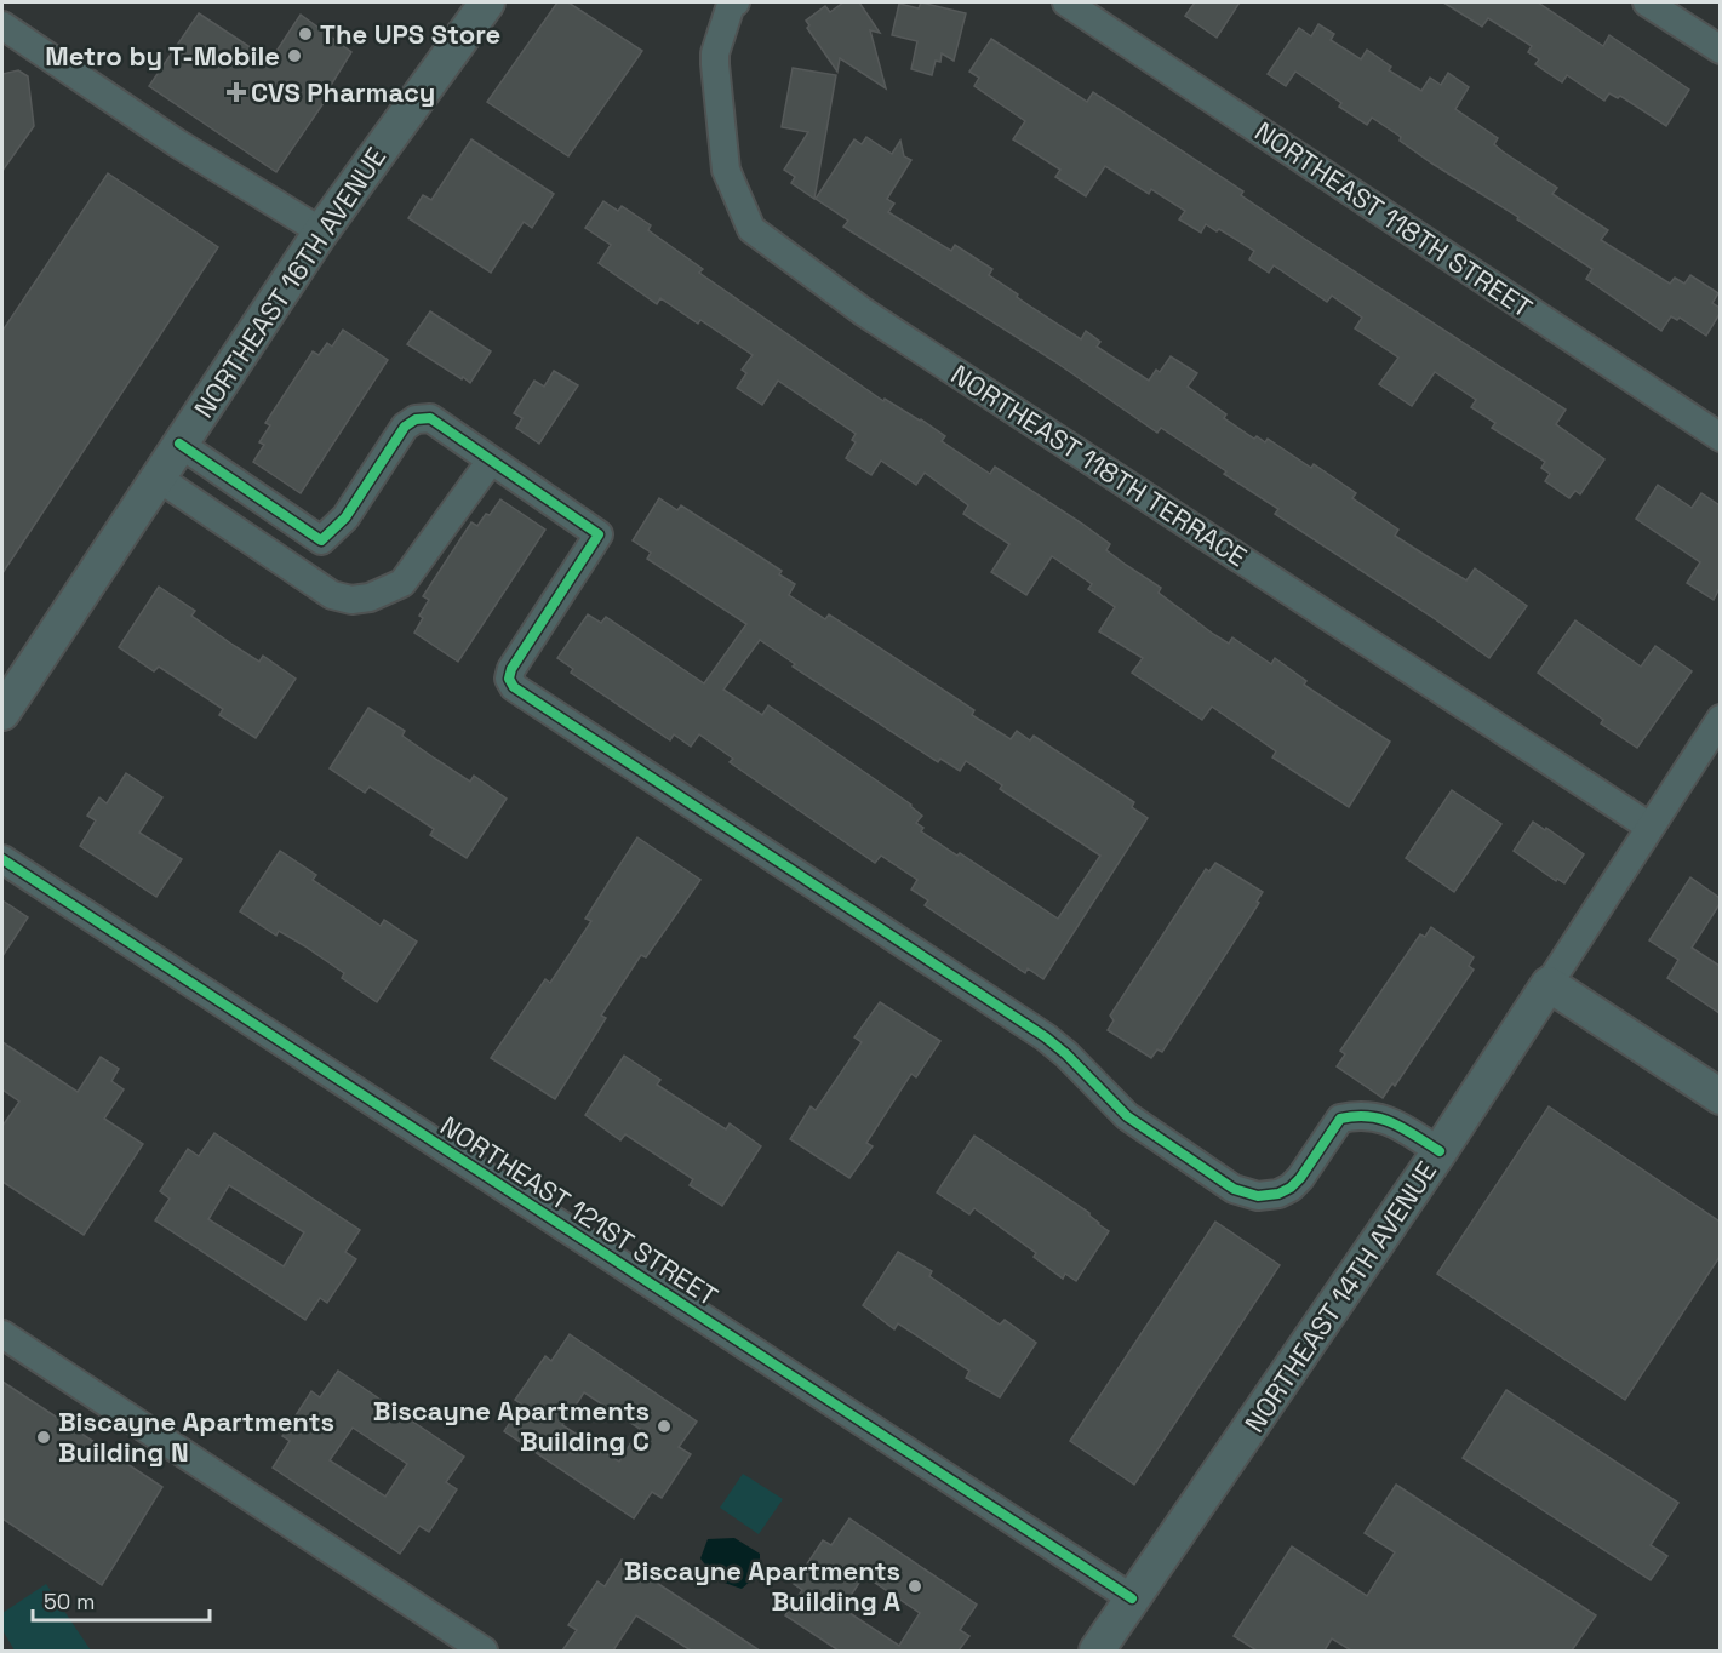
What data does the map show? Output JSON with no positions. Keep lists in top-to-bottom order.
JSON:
{
  "streets": {
    "street": [
      "NORTHEAST 118TH STREET",
      "NORTHEAST 16TH AVENUE",
      "NORTHEAST 118TH TERRACE",
      "NORTHEAST 121ST STREET",
      "NORTHEAST 14TH AVENUE"
    ]
  },
  "crossings": [
    ["NORTHEAST 118TH TERRACE", "NORTHEAST 14TH AVENUE"],
    ["NORTHEAST 121ST STREET", "NORTHEAST 14TH AVENUE"]
  ],
  "places": {
    "other": [
      "The UPS Store",
      "Metro by T-Mobile",
      "Biscayne Apartments Building C",
      "Biscayne Apartments Building N",
      "Biscayne Apartments Building A"
    ],
    "health": ["CVS Pharmacy"]
  },
  "scale_bar": "50 m"
}
